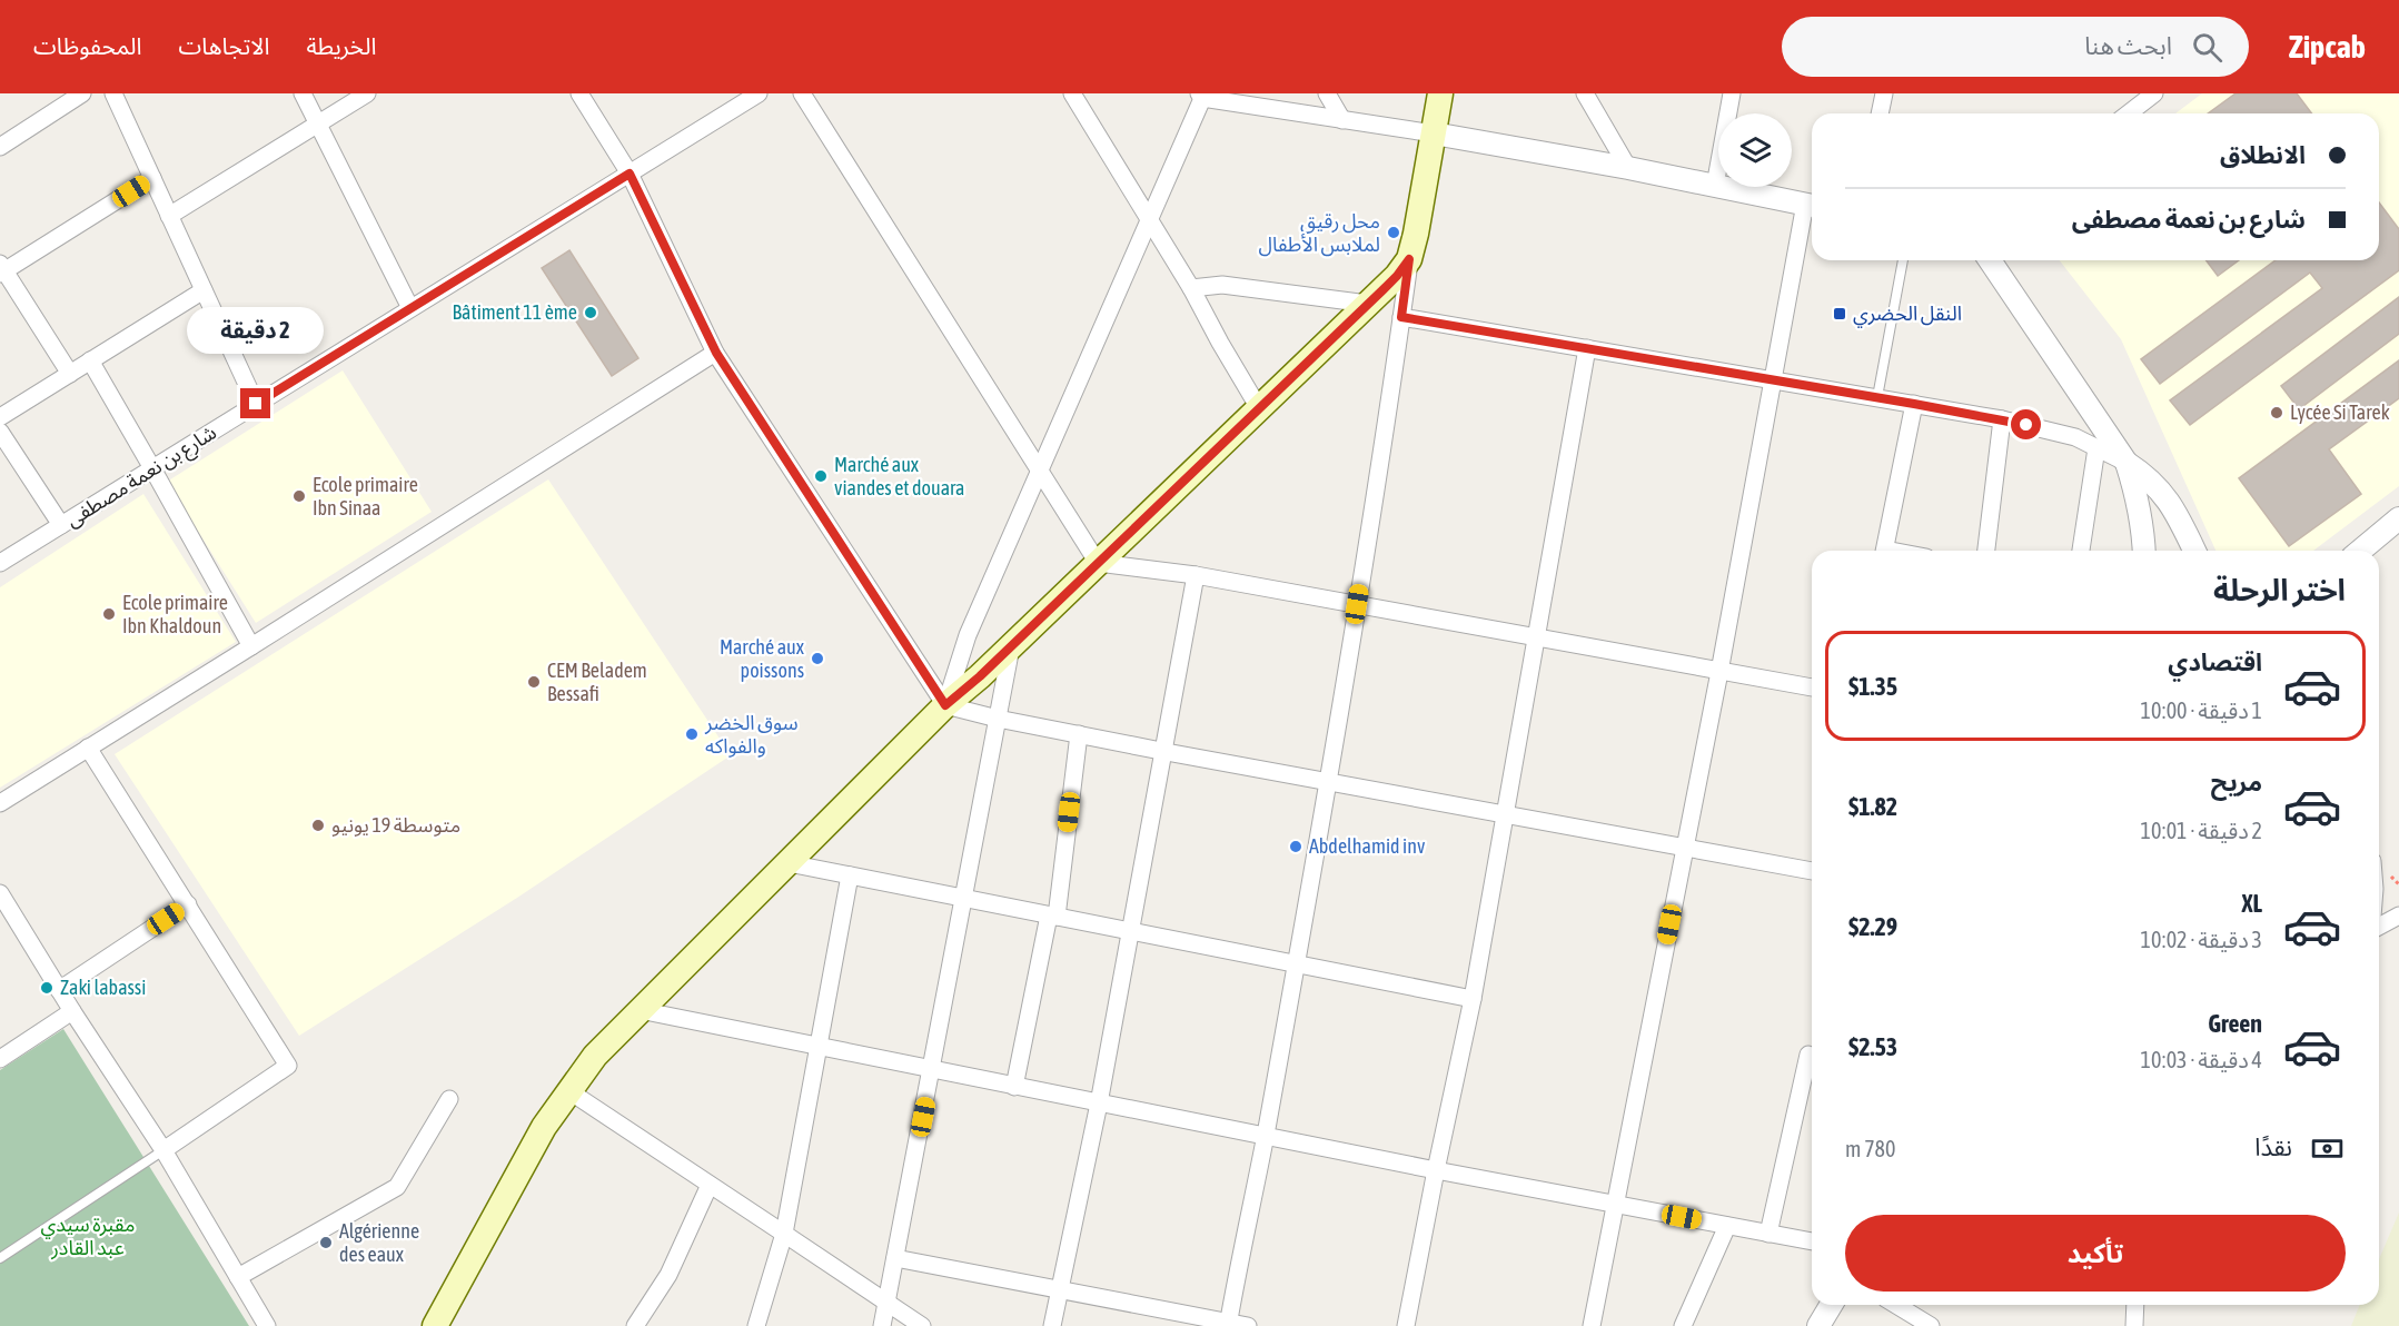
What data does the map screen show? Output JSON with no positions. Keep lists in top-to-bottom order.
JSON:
{
  "streets": {
    "street": ["شارع بن نعمة مصطفى"]
  },
  "parks": ["مقبرة سيدي عبد القادر"],
  "places": {
    "other": [
      "محل رقيق لملابس الأطفال",
      "Bâtiment 11 ème",
      "Lycée Si Tarek",
      "Marché aux viandes et douara",
      "Ecole primaire Ibn Sinaa",
      "Ecole primaire Ibn Khaldoun",
      "Marché aux poissons",
      "CEM Beladem Bessafi",
      "سوق الخضر والفواكه",
      "متوسطة 19 يونيو",
      "Abdelhamid inv",
      "Zaki labassi",
      "Algérienne des eaux"
    ],
    "transit": ["النقل الحضري"]
  },
  "page": {
    "header": "Zipcab",
    "search": "ابحث هنا",
    "nav": ["الخريطة", "الاتجاهات", "المحفوظات"],
    "banner": ["الانطلاق", "شارع بن نعمة مصطفى"],
    "bubble": "2 دقيقة",
    "heading": "اختر الرحلة",
    "list": [
      {
        "name": "اقتصادي",
        "note": "1 دقيقة · 10:00",
        "value": "$1.35"
      },
      {
        "name": "مريح",
        "note": "2 دقيقة · 10:01",
        "value": "$1.82"
      },
      {
        "name": "XL",
        "note": "3 دقيقة · 10:02",
        "value": "$2.29"
      },
      {
        "name": "Green",
        "note": "4 دقيقة · 10:03",
        "value": "$2.53"
      }
    ],
    "pay": ["نقدًا", "780 m"],
    "buttons": "تأكيد"
  }
}
